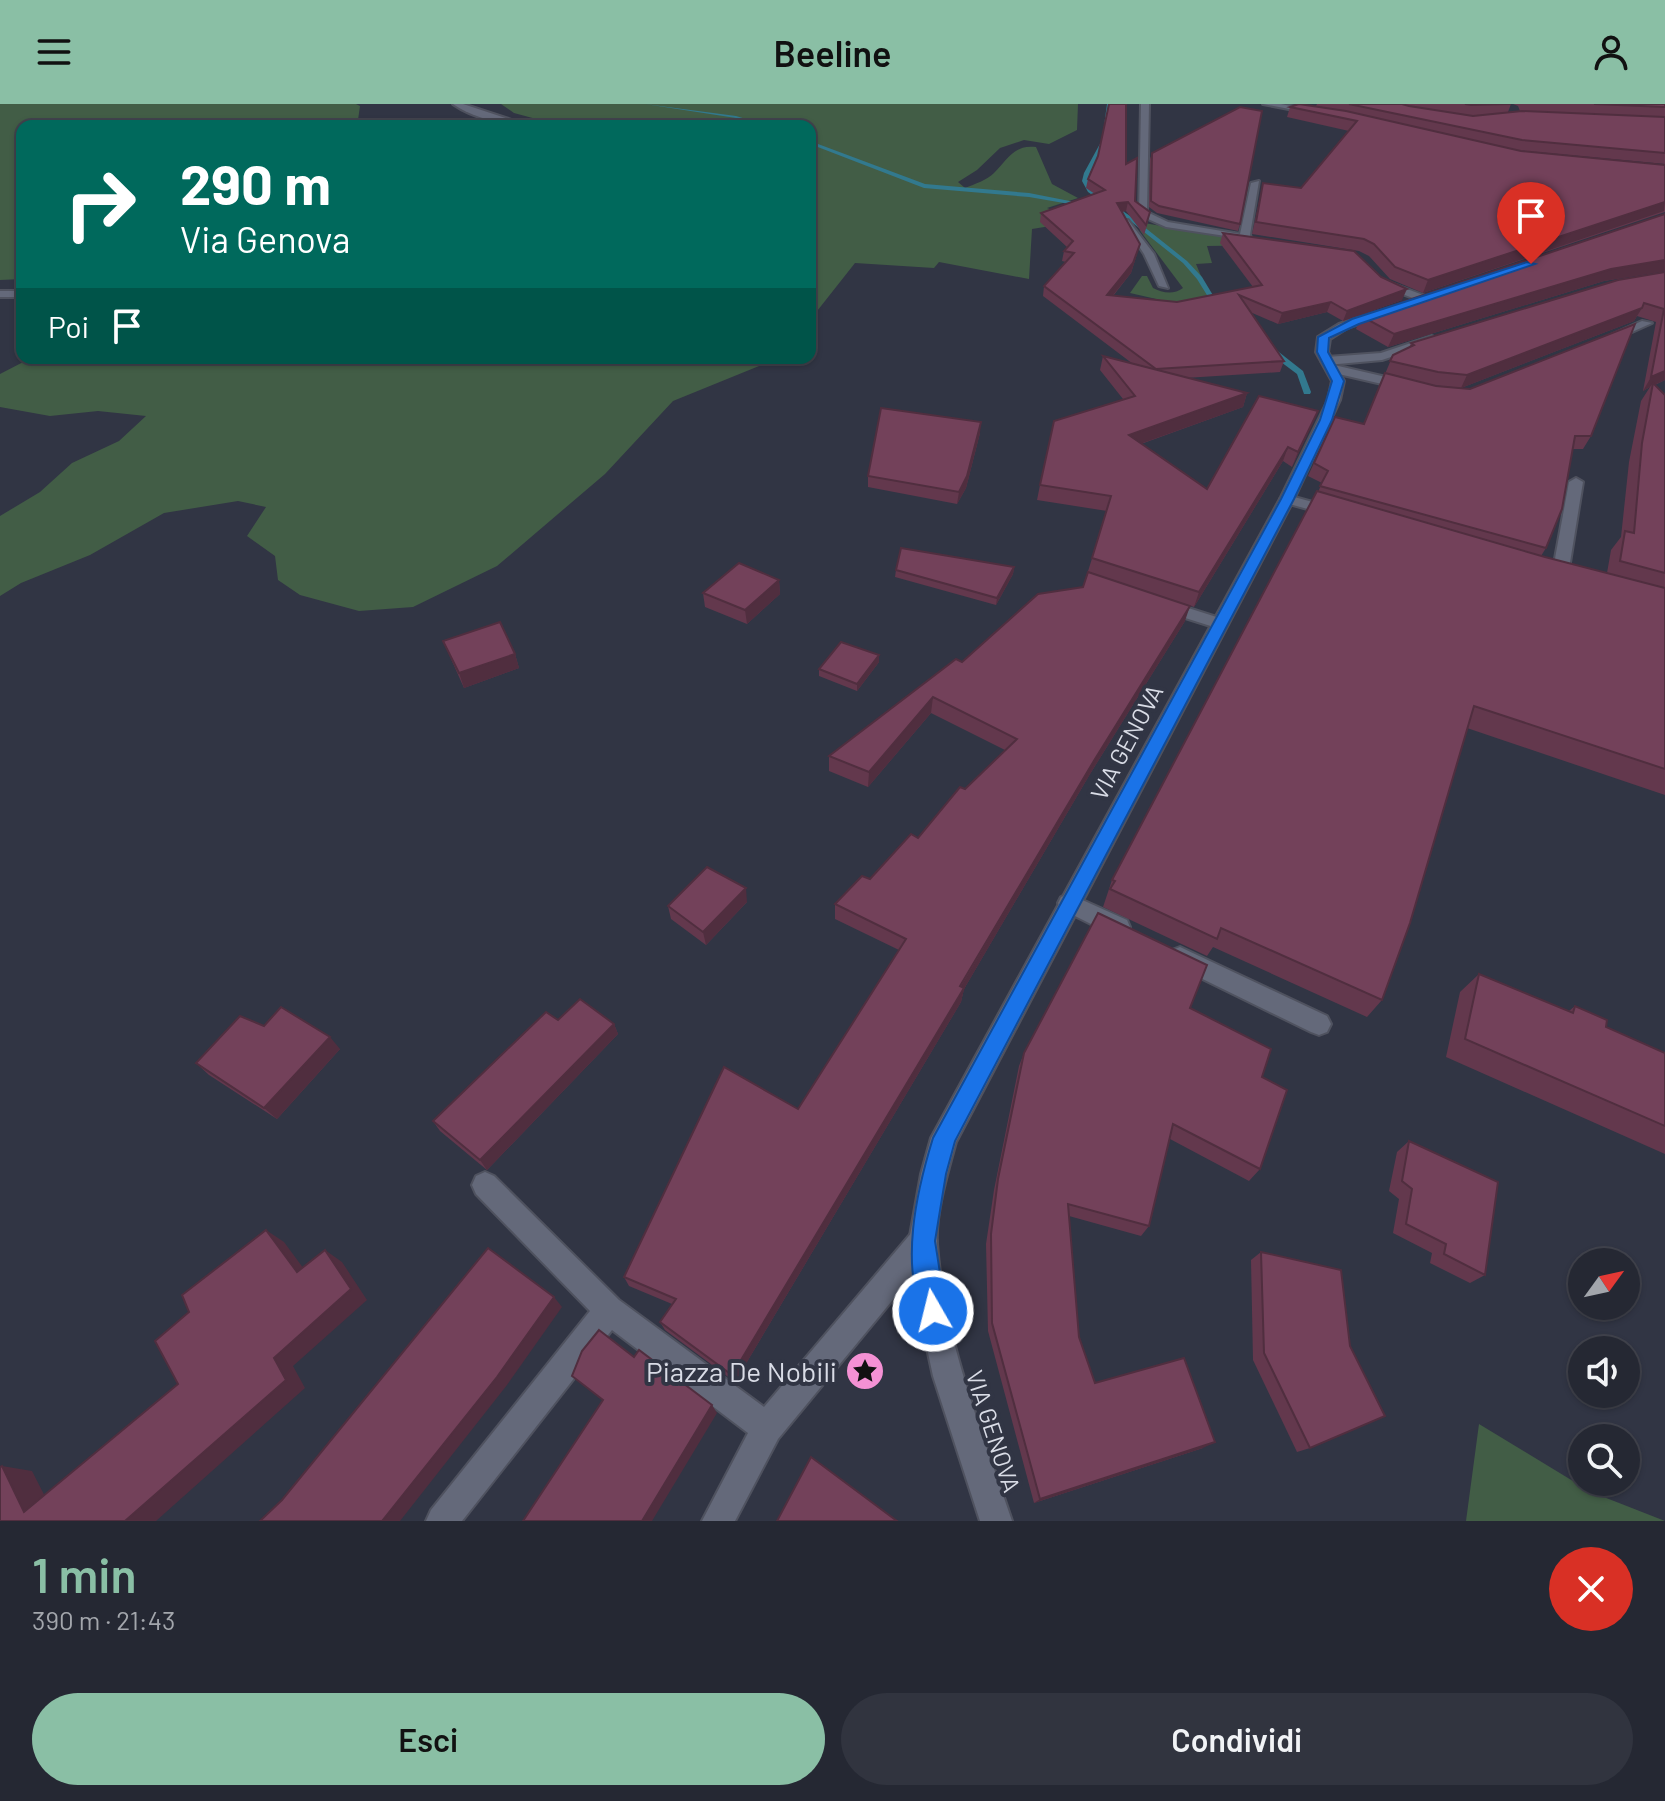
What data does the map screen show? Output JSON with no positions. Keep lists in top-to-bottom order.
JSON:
{
  "streets": {
    "street": ["VIA GENOVA"]
  },
  "places": {
    "place": ["Piazza De Nobili"]
  },
  "north": "top right",
  "page": {
    "header": "Beeline",
    "turn": ["290 m", "Via Genova"],
    "then": "Poi",
    "heading": ["1 min", "390 m · 21:43"],
    "buttons": ["Esci", "Condividi"]
  }
}
